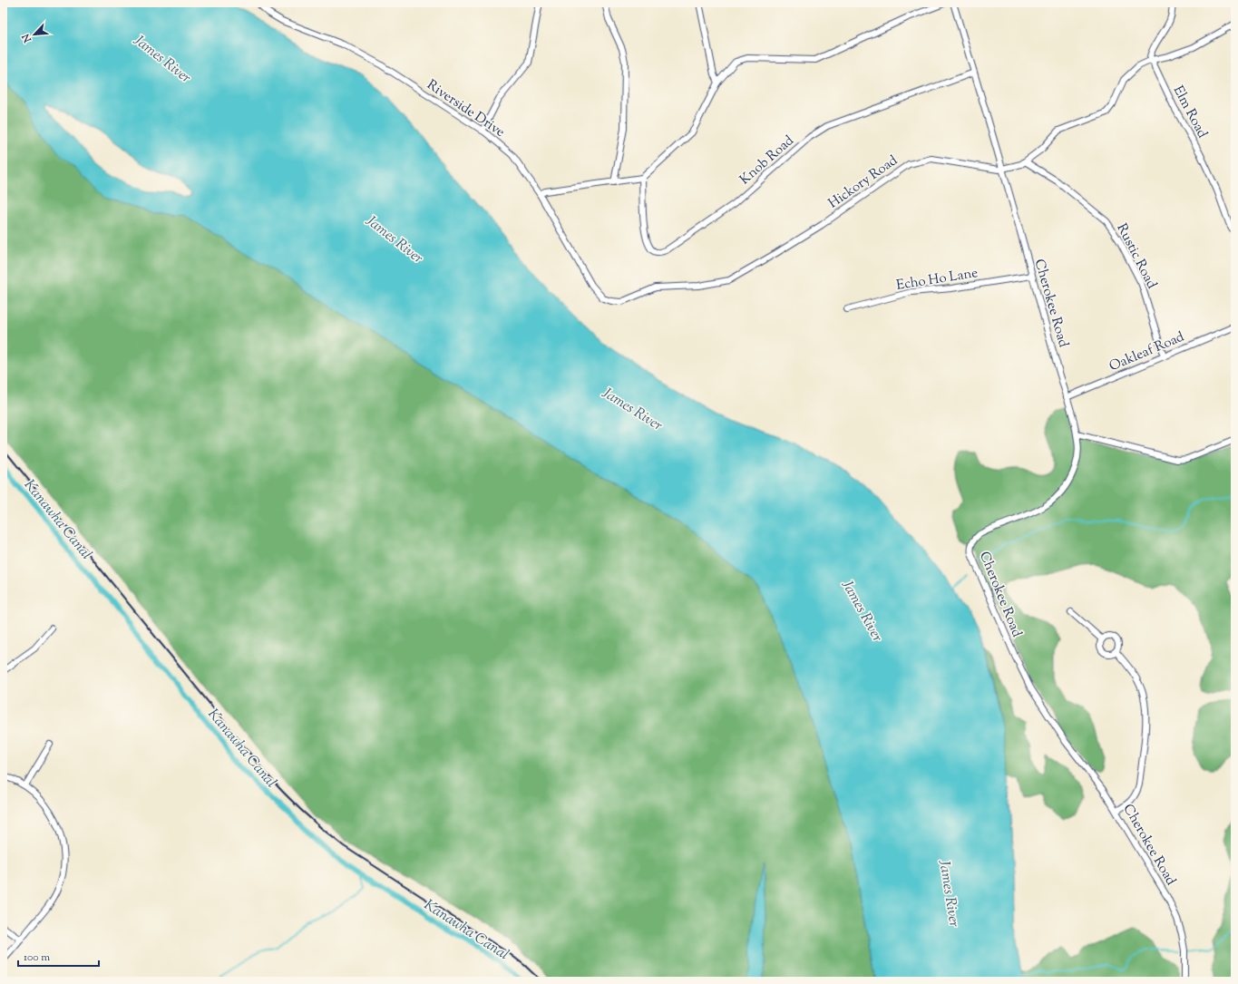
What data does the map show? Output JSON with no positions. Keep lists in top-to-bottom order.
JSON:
{
  "streets": {
    "street": [
      "Riverside Drive",
      "Elm Road",
      "Knob Road",
      "Hickory Road",
      "Rustic Road",
      "Echo Ho Lane",
      "Cherokee Road",
      "Oakleaf Road"
    ]
  },
  "crossings": [
    ["Riverside Drive", "Hickory Road"],
    ["Elm Road", "Hickory Road"],
    ["Knob Road", "Cherokee Road"],
    ["Hickory Road", "Rustic Road"],
    ["Hickory Road", "Cherokee Road"],
    ["Rustic Road", "Oakleaf Road"],
    ["Echo Ho Lane", "Cherokee Road"],
    ["Cherokee Road", "Oakleaf Road"]
  ],
  "water": ["James River", "Kanawha Canal"],
  "scale_bar": "100 m",
  "north": "bottom left"
}
